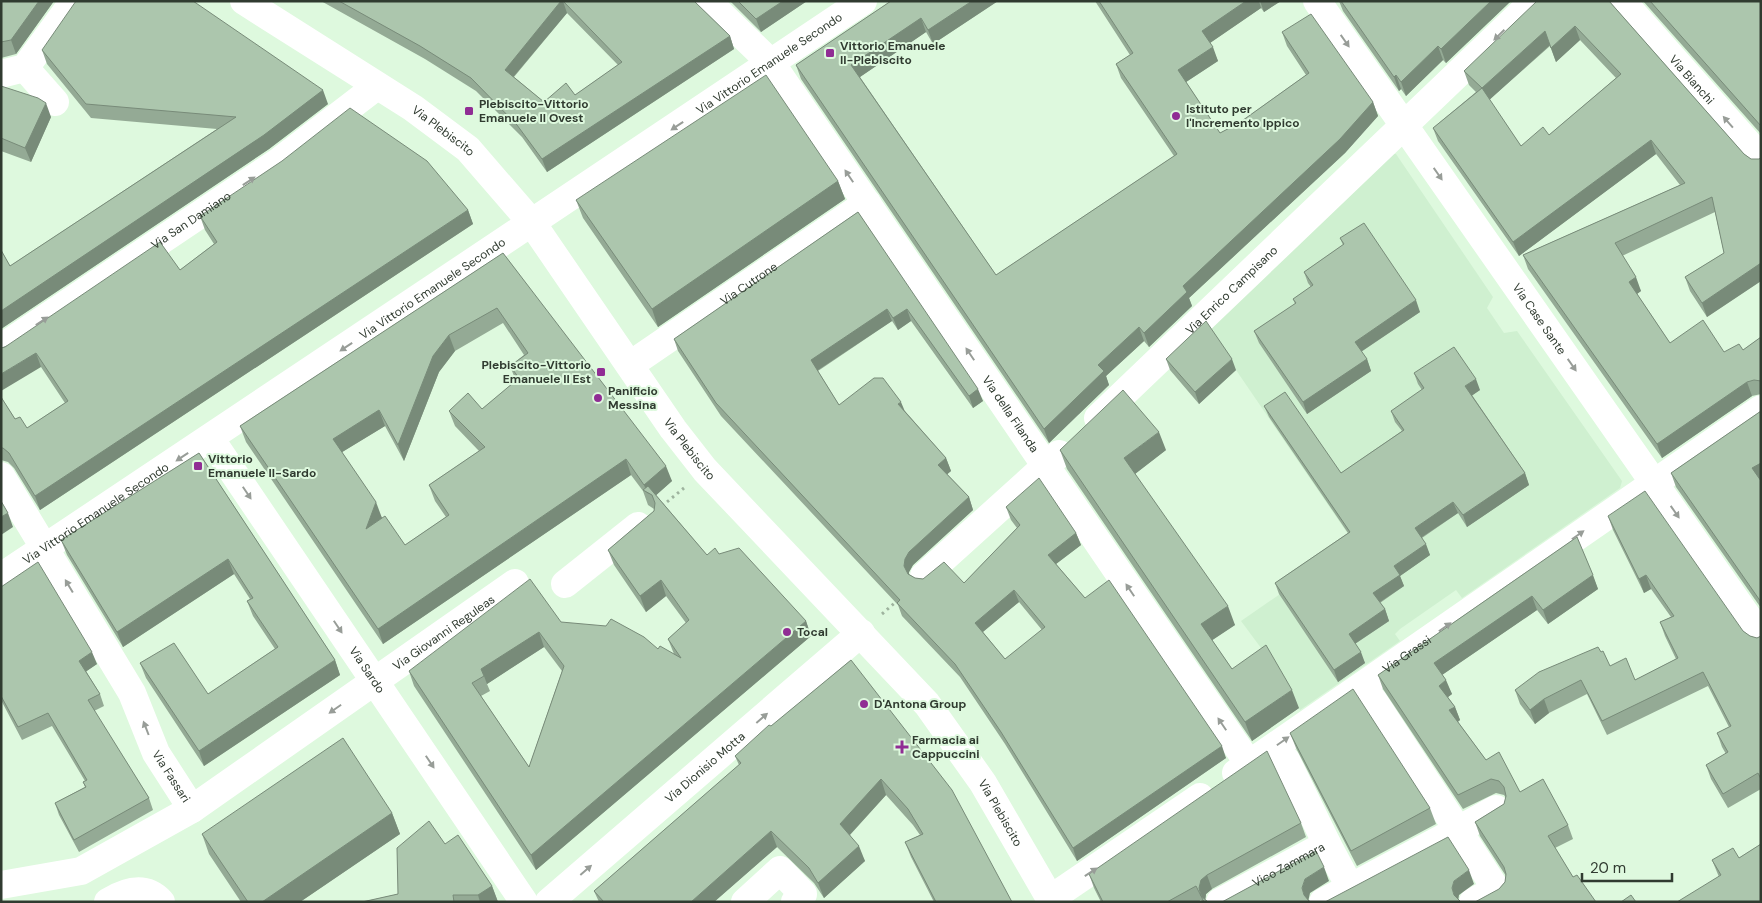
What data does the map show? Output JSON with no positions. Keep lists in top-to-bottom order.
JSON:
{
  "streets": {
    "street": [
      "Via Vittorio Emanuele Secondo",
      "Via Bianchi",
      "Via Plebiscito",
      "Via San Damiano",
      "Via Cutrone",
      "Via Enrico Campisano",
      "Via Case Sante",
      "Via della Filanda",
      "Via Giovanni Reguleas",
      "Via Grassi",
      "Via Sardo",
      "Via Dionisio Motta",
      "Via Fassari",
      "Vico Zammara"
    ]
  },
  "crossings": [
    ["Via Vittorio Emanuele Secondo", "Via Plebiscito"],
    ["Via Vittorio Emanuele Secondo", "Via della Filanda"],
    ["Via Vittorio Emanuele Secondo", "Via Sardo"],
    ["Via Vittorio Emanuele Secondo", "Via Fassari"],
    ["Via Plebiscito", "Via San Damiano"],
    ["Via Plebiscito", "Via Cutrone"],
    ["Via Plebiscito", "Via Grassi"],
    ["Via Plebiscito", "Via Dionisio Motta"],
    ["Via Cutrone", "Via della Filanda"],
    ["Via Enrico Campisano", "Via Case Sante"],
    ["Via Enrico Campisano", "Via della Filanda"],
    ["Via Case Sante", "Via Grassi"],
    ["Via della Filanda", "Via Grassi"],
    ["Via Giovanni Reguleas", "Via Sardo"],
    ["Via Giovanni Reguleas", "Via Fassari"],
    ["Via Sardo", "Via Fassari"]
  ],
  "one_way": [
    "Via Vittorio Emanuele Secondo",
    "Via Bianchi",
    "Via San Damiano",
    "Via Case Sante",
    "Via della Filanda",
    "Via Grassi",
    "Via Sardo",
    "Via Dionisio Motta"
  ],
  "places": {
    "transit": [
      "Vittorio Emanuele II-Plebiscito",
      "Plebiscito-Vittorio Emanuele II Ovest",
      "Plebiscito-Vittorio Emanuele II Est",
      "Vittorio Emanuele II-Sardo"
    ],
    "other": [
      "Istituto per l'Incremento Ippico",
      "Panificio Messina",
      "Tocal",
      "D'Antona Group"
    ],
    "health": ["Farmacia ai Cappuccini"]
  },
  "scale_bar": "20 m"
}
